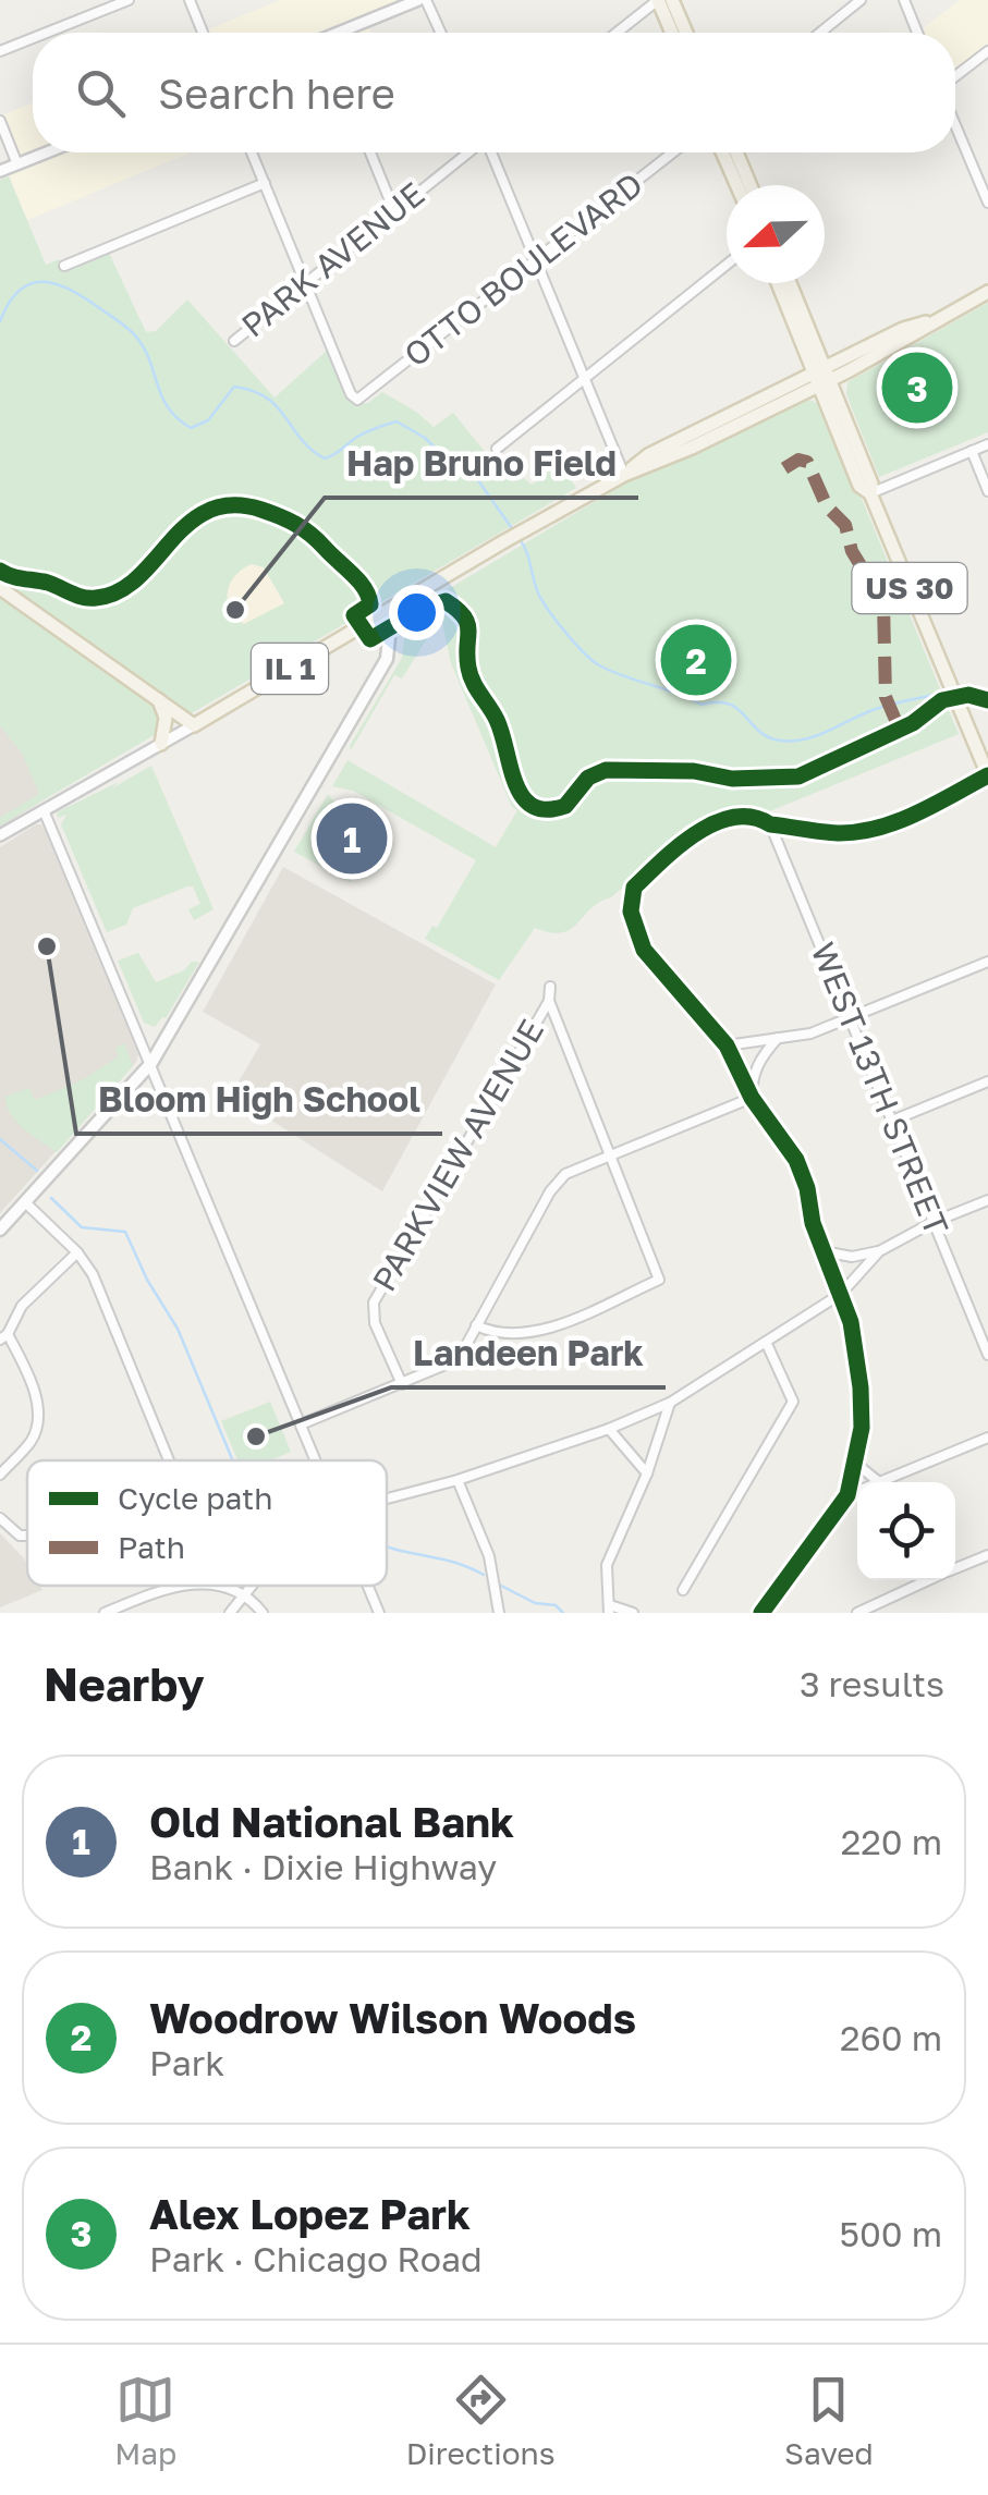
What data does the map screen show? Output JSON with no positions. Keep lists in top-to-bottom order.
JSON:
{
  "streets": {
    "main road": ["US 30", "IL 1"],
    "street": [
      "PARK AVENUE",
      "OTTO BOULEVARD",
      "WEST 13TH STREET",
      "PARKVIEW AVENUE"
    ]
  },
  "crossings": [
    ["PARK AVENUE", "OTTO BOULEVARD"],
    ["US 30", "IL 1"]
  ],
  "places": ["Hap Bruno Field", "Bloom High School", "Landeen Park"],
  "legend": ["Cycle path", "Path"],
  "north": "left",
  "page": {
    "search": "Search here",
    "pins": ["3", "2", "1"],
    "heading": ["Nearby", "3 results"],
    "list": [
      {
        "mark": "1",
        "name": "Old National Bank",
        "note": "Bank · Dixie Highway",
        "value": "220 m"
      },
      {
        "mark": "2",
        "name": "Woodrow Wilson Woods",
        "note": "Park",
        "value": "260 m"
      },
      {
        "mark": "3",
        "name": "Alex Lopez Park",
        "note": "Park · Chicago Road",
        "value": "500 m"
      }
    ],
    "nav": ["Map", "Directions", "Saved"]
  }
}
